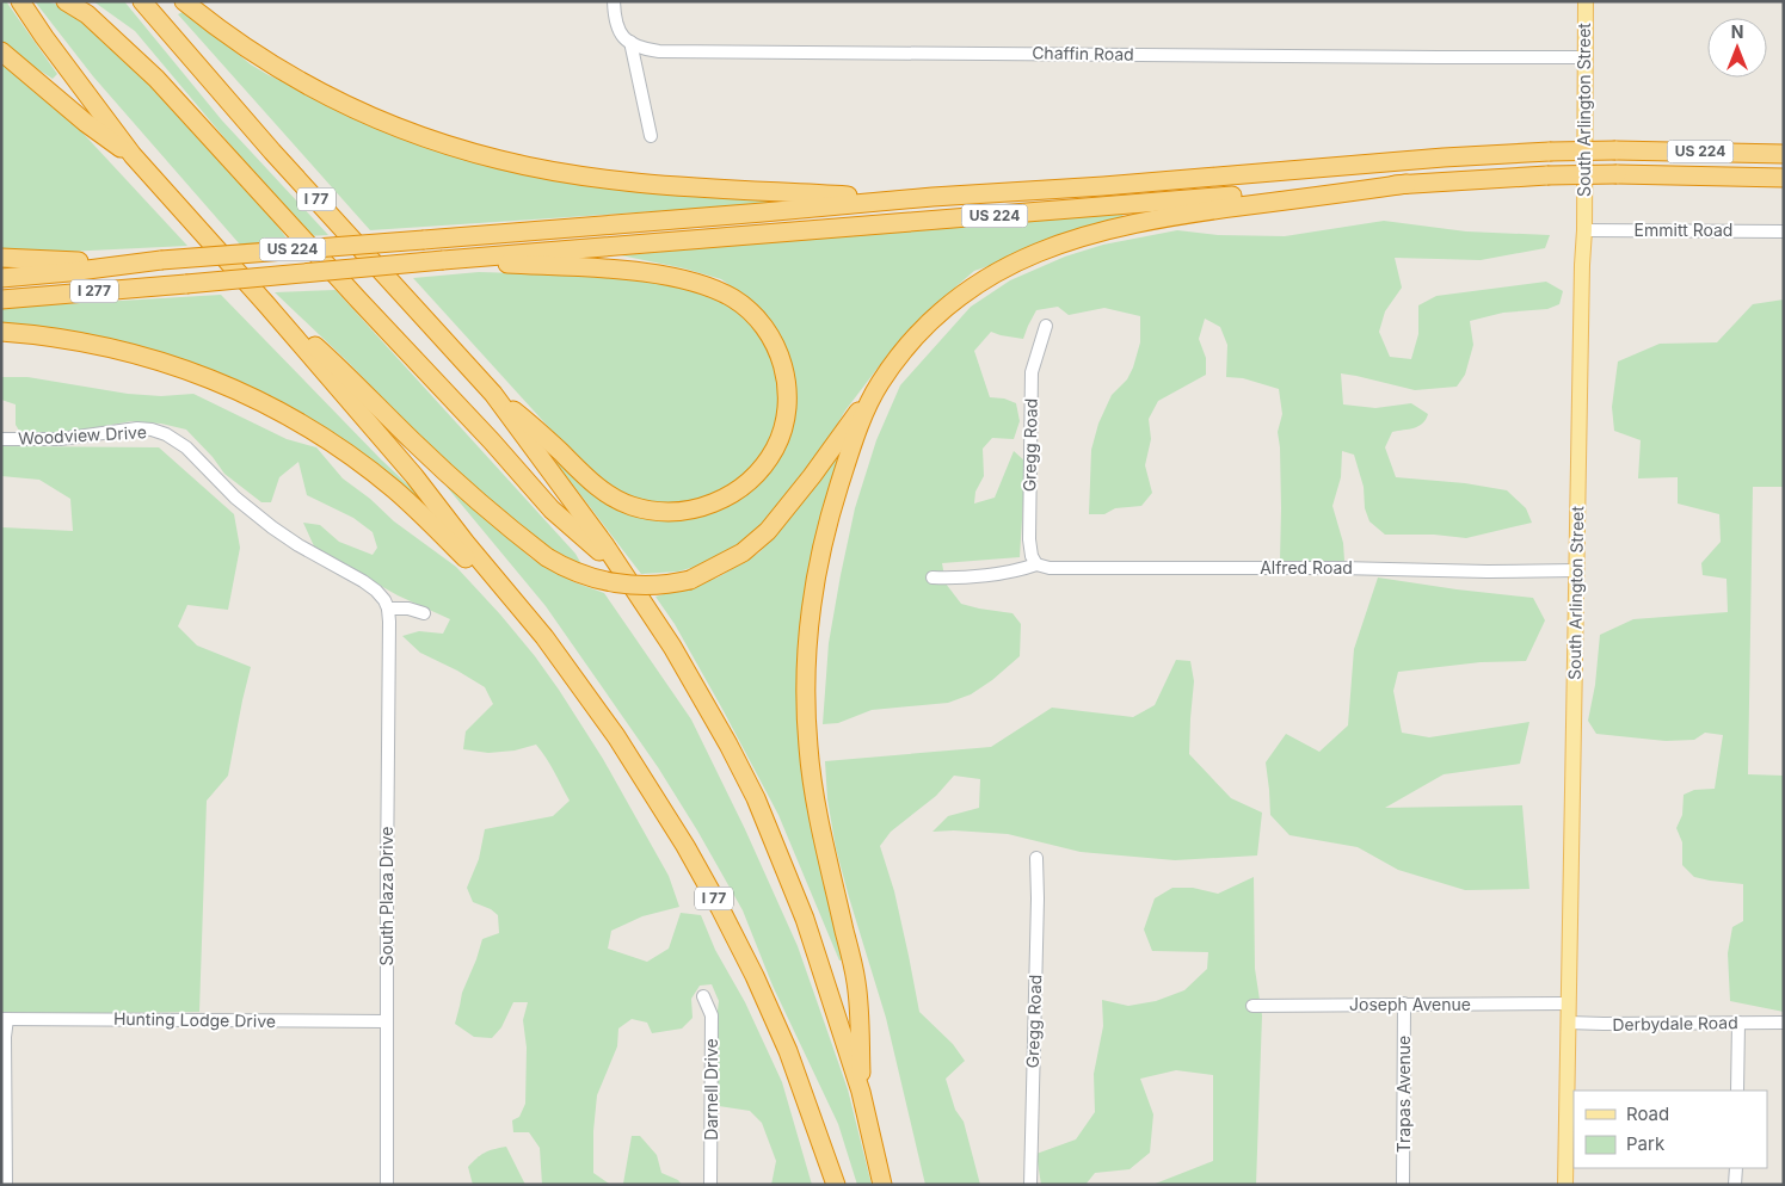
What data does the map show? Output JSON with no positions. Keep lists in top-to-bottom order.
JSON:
{
  "streets": {
    "highway": ["US 224", "I 77", "I 277"],
    "main road": ["South Arlington Street"],
    "street": [
      "Chaffin Road",
      "Emmitt Road",
      "Woodview Drive",
      "Gregg Road",
      "Alfred Road",
      "South Plaza Drive",
      "Joseph Avenue",
      "Hunting Lodge Drive",
      "Derbydale Road",
      "Darnell Drive",
      "Trapas Avenue"
    ]
  },
  "crossings": [
    ["Chaffin Road", "South Arlington Street"],
    ["South Arlington Street", "Emmitt Road"],
    ["South Arlington Street", "Alfred Road"],
    ["South Arlington Street", "Joseph Avenue"],
    ["South Arlington Street", "Derbydale Road"],
    ["US 224", "I 277"],
    ["Woodview Drive", "South Plaza Drive"],
    ["Gregg Road", "Alfred Road"],
    ["South Plaza Drive", "Hunting Lodge Drive"],
    ["Joseph Avenue", "Trapas Avenue"]
  ],
  "legend": ["Road", "Park"],
  "north": "top"
}
